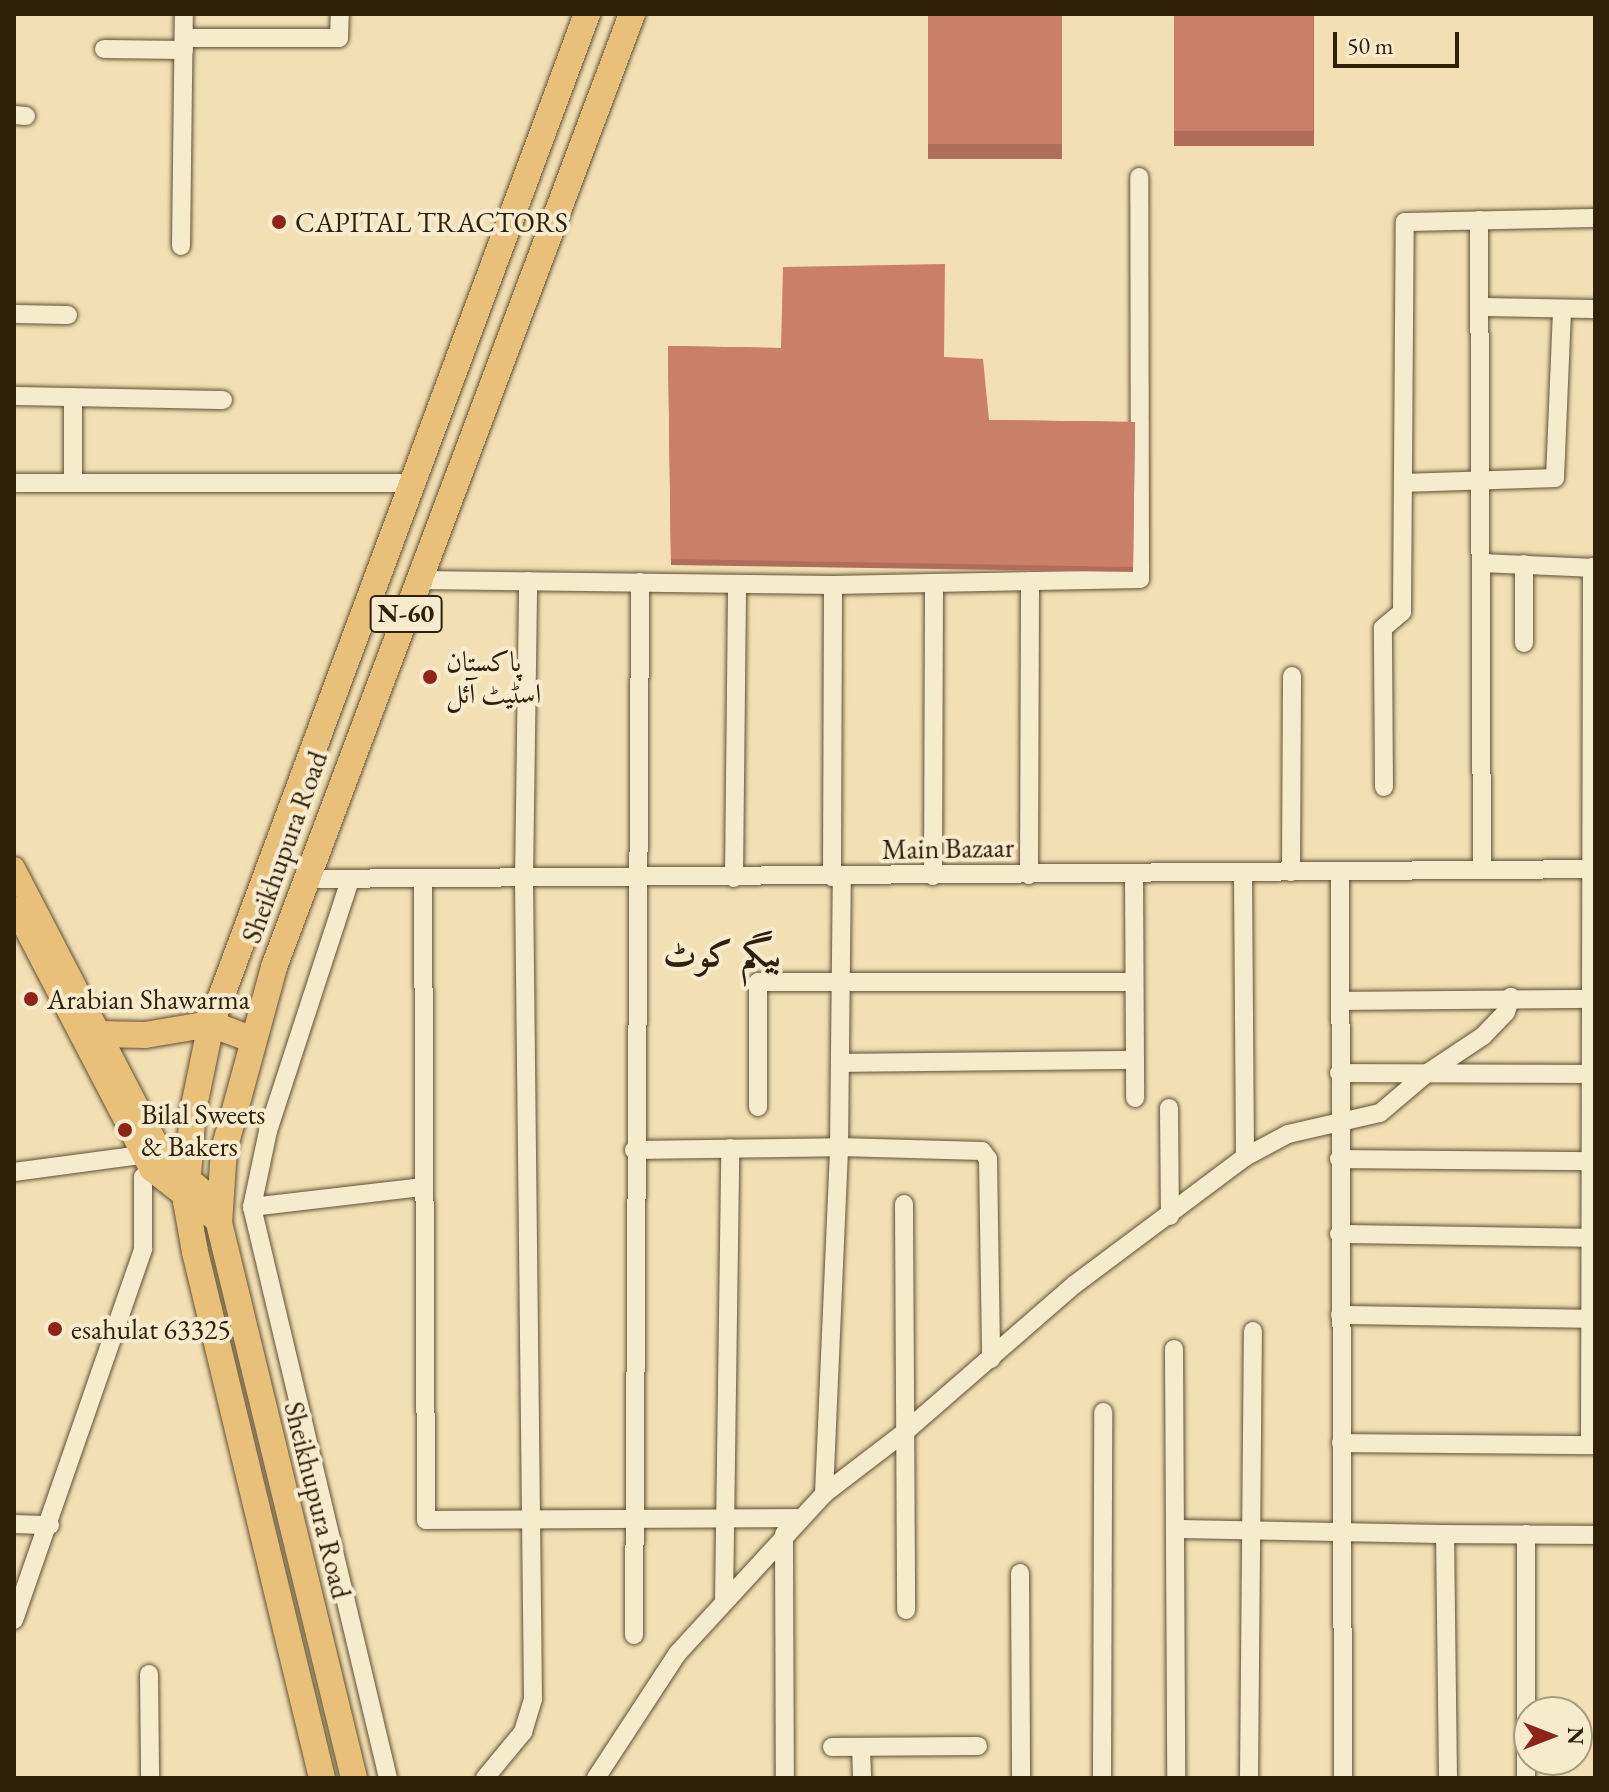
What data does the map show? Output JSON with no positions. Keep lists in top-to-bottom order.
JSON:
{
  "streets": {
    "highway": ["N-60", "Sheikhupura Road"],
    "street": ["Main Bazaar"]
  },
  "crossings": [
    ["Sheikhupura Road", "Main Bazaar"]
  ],
  "districts": ["بیگم کوٹ"],
  "places": [
    "CAPITAL TRACTORS",
    "پاکستان اسٹیٹ آئل",
    "Arabian Shawarma",
    "Bilal Sweets & Bakers",
    "esahulat 63325"
  ],
  "scale_bar": "50 m",
  "north": "right"
}
